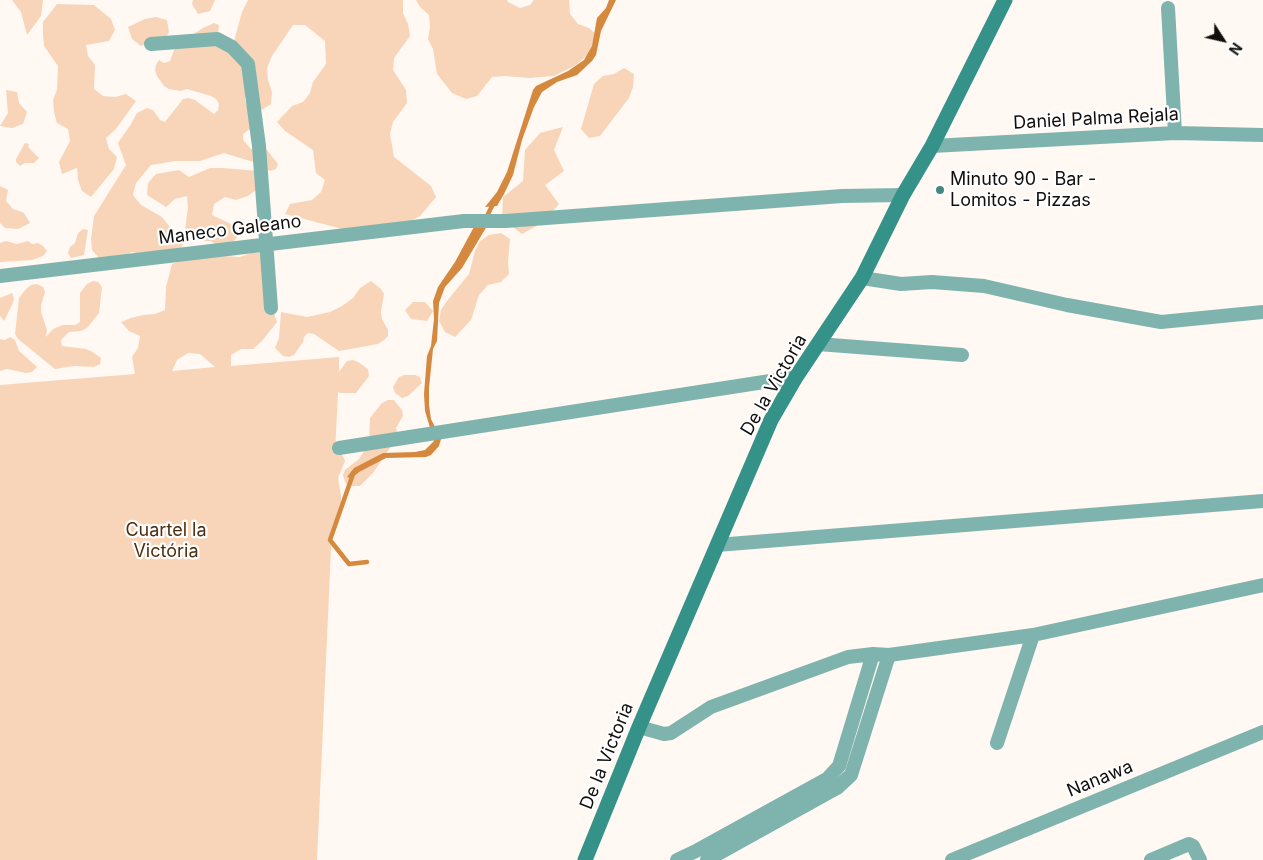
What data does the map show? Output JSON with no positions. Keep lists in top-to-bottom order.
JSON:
{
  "streets": {
    "main road": ["De la Victoria"],
    "street": ["Daniel Palma Rejala", "Maneco Galeano", "Nanawa"]
  },
  "crossings": [
    ["Daniel Palma Rejala", "De la Victoria"],
    ["Maneco Galeano", "De la Victoria"]
  ],
  "parks": ["Cuartel la Victória"],
  "places": ["Minuto 90 - Bar - Lomitos - Pizzas"],
  "north": "bottom right"
}
